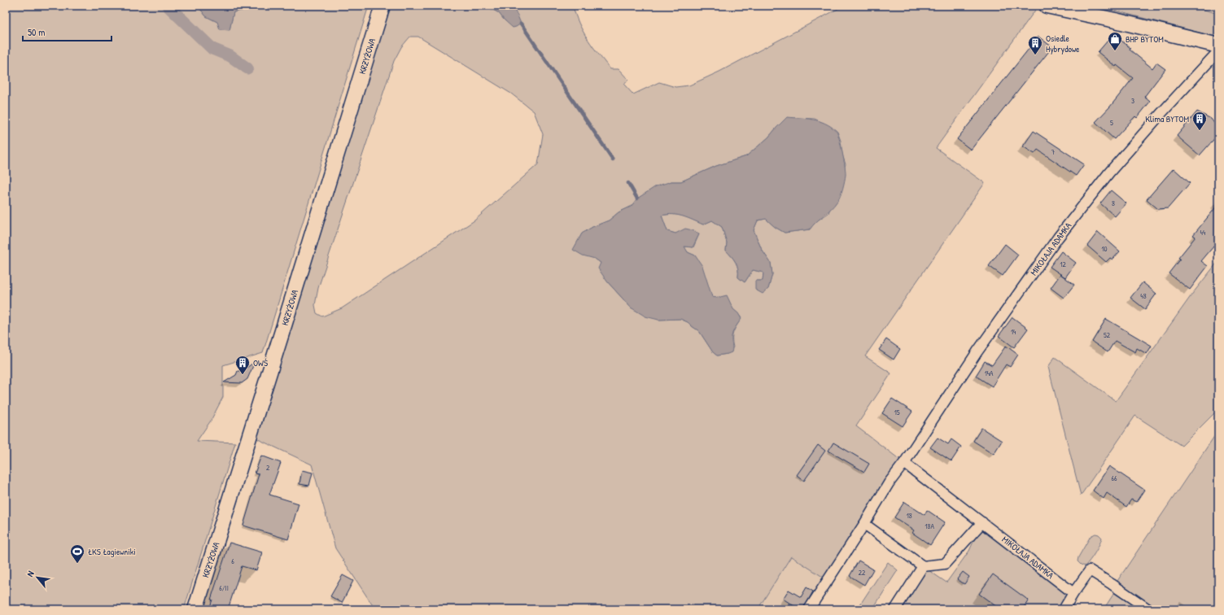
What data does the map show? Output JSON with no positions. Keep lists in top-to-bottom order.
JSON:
{
  "streets": {
    "street": ["KRZYŻOWA", "MIKOŁAJA ADAMKA"]
  },
  "places": {
    "shop": ["BHP BYTOM"],
    "building": ["Osiedle Hybrydowe", "Klima BYTOM", "OWŚ"],
    "sports": ["ŁKS Łagiewniki"]
  },
  "house_numbers": [
    "3",
    "5",
    "7",
    "8",
    "44",
    "10",
    "12",
    "48",
    "14",
    "52",
    "14A",
    "15",
    "2",
    "66",
    "18",
    "18A",
    "6",
    "22",
    "6/II"
  ],
  "scale_bar": "50 m",
  "north": "top left"
}
